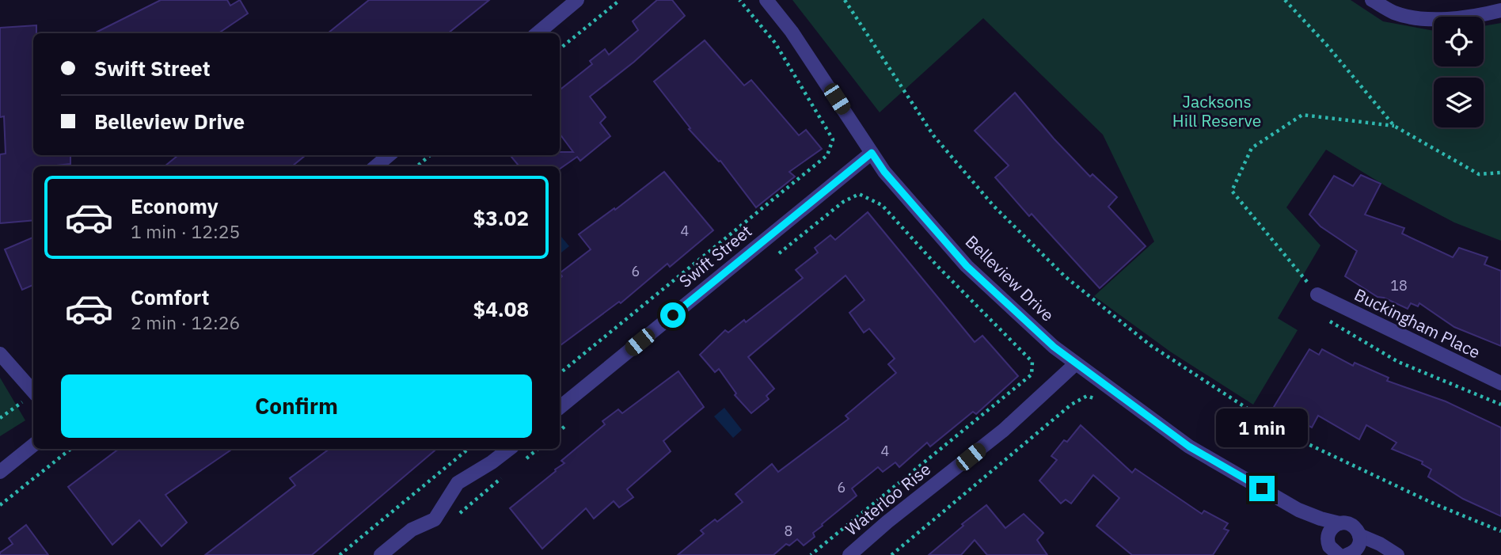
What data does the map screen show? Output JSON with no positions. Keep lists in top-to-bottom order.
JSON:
{
  "streets": {
    "street": [
      "Swift Street",
      "Belleview Drive",
      "Buckingham Place",
      "Waterloo Rise"
    ]
  },
  "crossings": [
    ["Swift Street", "Belleview Drive"],
    ["Belleview Drive", "Waterloo Rise"]
  ],
  "parks": ["Jacksons Hill Reserve"],
  "house_numbers": [
    "4",
    "6",
    "18",
    "4",
    "6",
    "8"
  ],
  "page": {
    "banner": ["Swift Street", "Belleview Drive"],
    "list": [
      {
        "name": "Economy",
        "note": "1 min · 12:25",
        "value": "$3.02"
      },
      {
        "name": "Comfort",
        "note": "2 min · 12:26",
        "value": "$4.08"
      }
    ],
    "buttons": "Confirm",
    "bubble": "1 min"
  }
}
